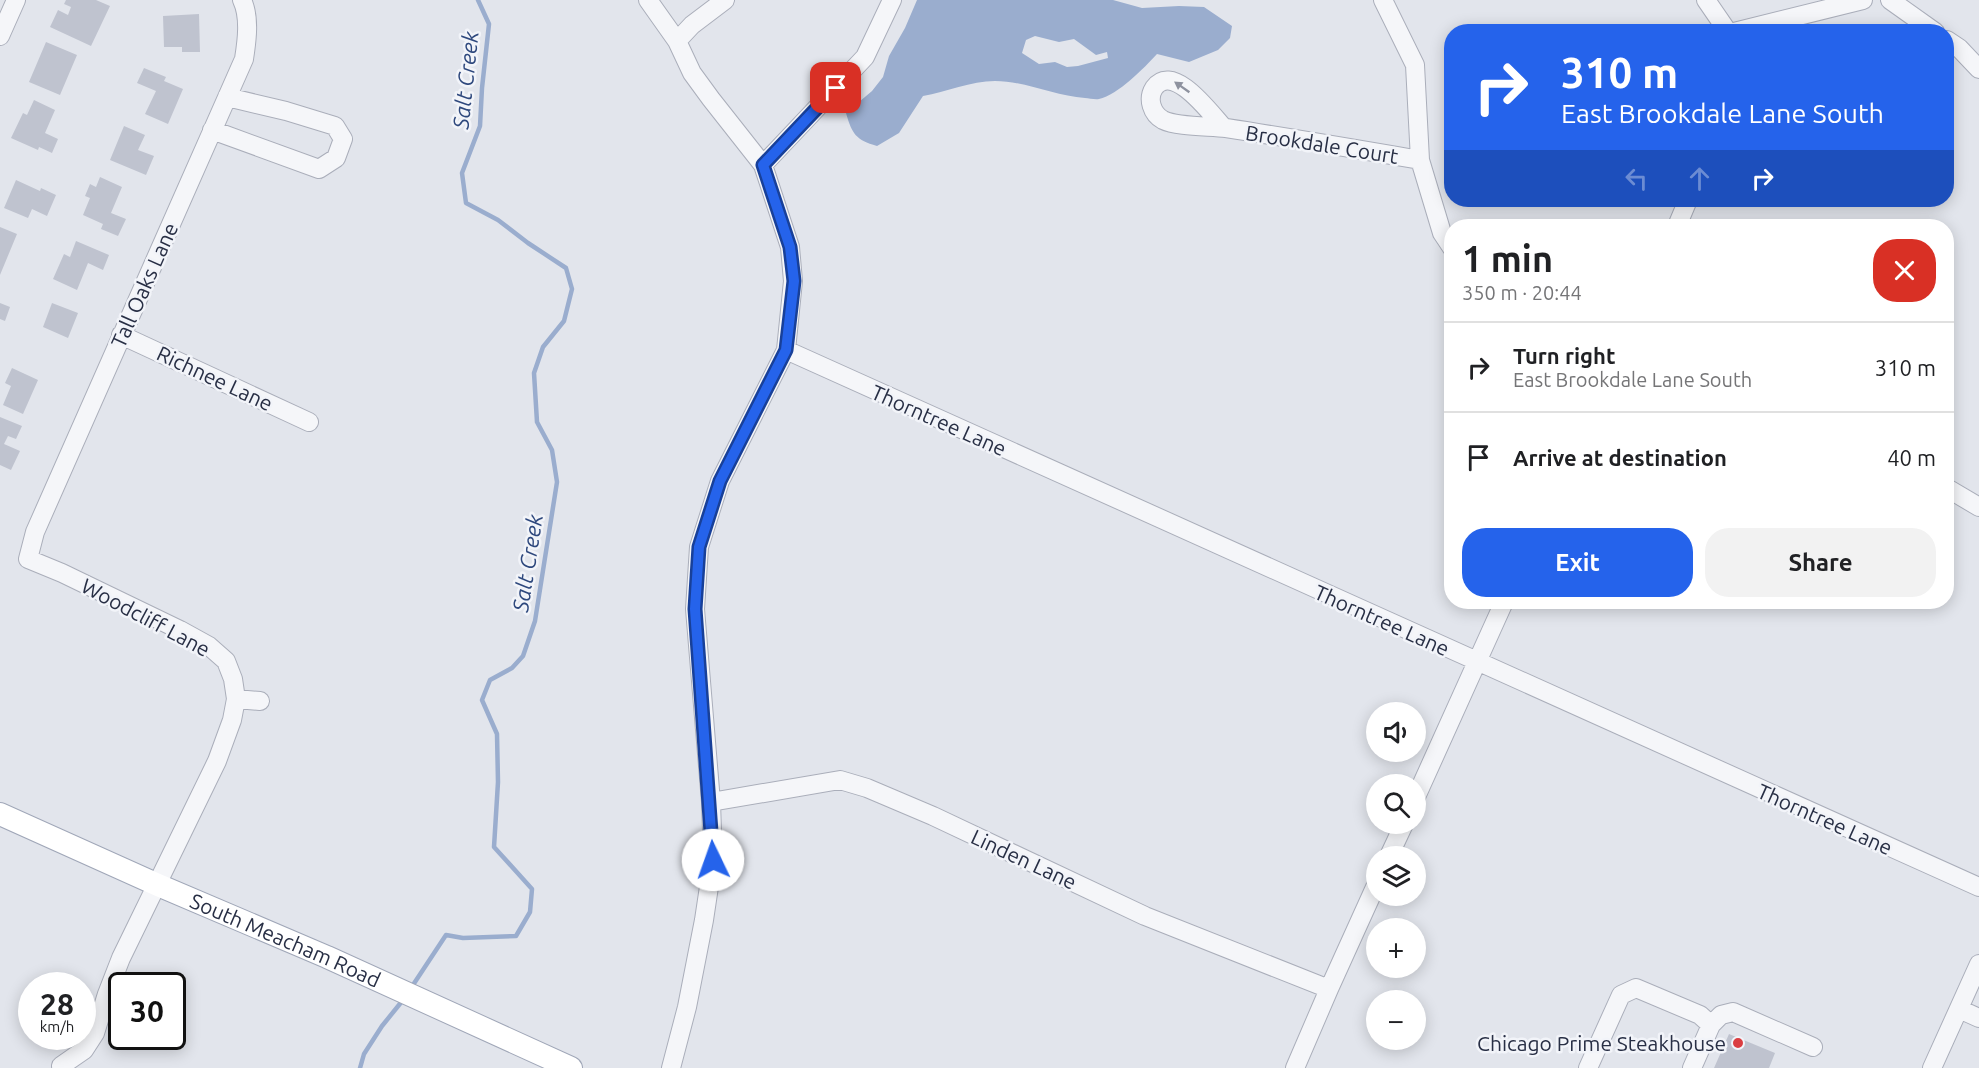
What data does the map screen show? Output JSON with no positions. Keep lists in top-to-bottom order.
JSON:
{
  "streets": {
    "main road": ["South Meacham Road"],
    "street": [
      "Brookdale Court",
      "Tall Oaks Lane",
      "Richnee Lane",
      "Thorntree Lane",
      "Woodcliff Lane",
      "Linden Lane"
    ]
  },
  "crossings": [
    ["Tall Oaks Lane", "Richnee Lane"],
    ["Tall Oaks Lane", "Woodcliff Lane"],
    ["Woodcliff Lane", "South Meacham Road"]
  ],
  "water": ["Salt Creek"],
  "places": ["Chicago Prime Steakhouse"],
  "page": {
    "turn": ["310 m", "East Brookdale Lane South"],
    "heading": ["1 min", "350 m · 20:44"],
    "list": [
      {
        "name": "Turn right",
        "note": "East Brookdale Lane South",
        "value": "310 m"
      },
      {
        "name": "Arrive at destination",
        "value": "40 m"
      }
    ],
    "buttons": ["Exit", "Share"],
    "map_buttons": ["+", "−"],
    "speed": "28 km/h",
    "limit": "30"
  }
}
